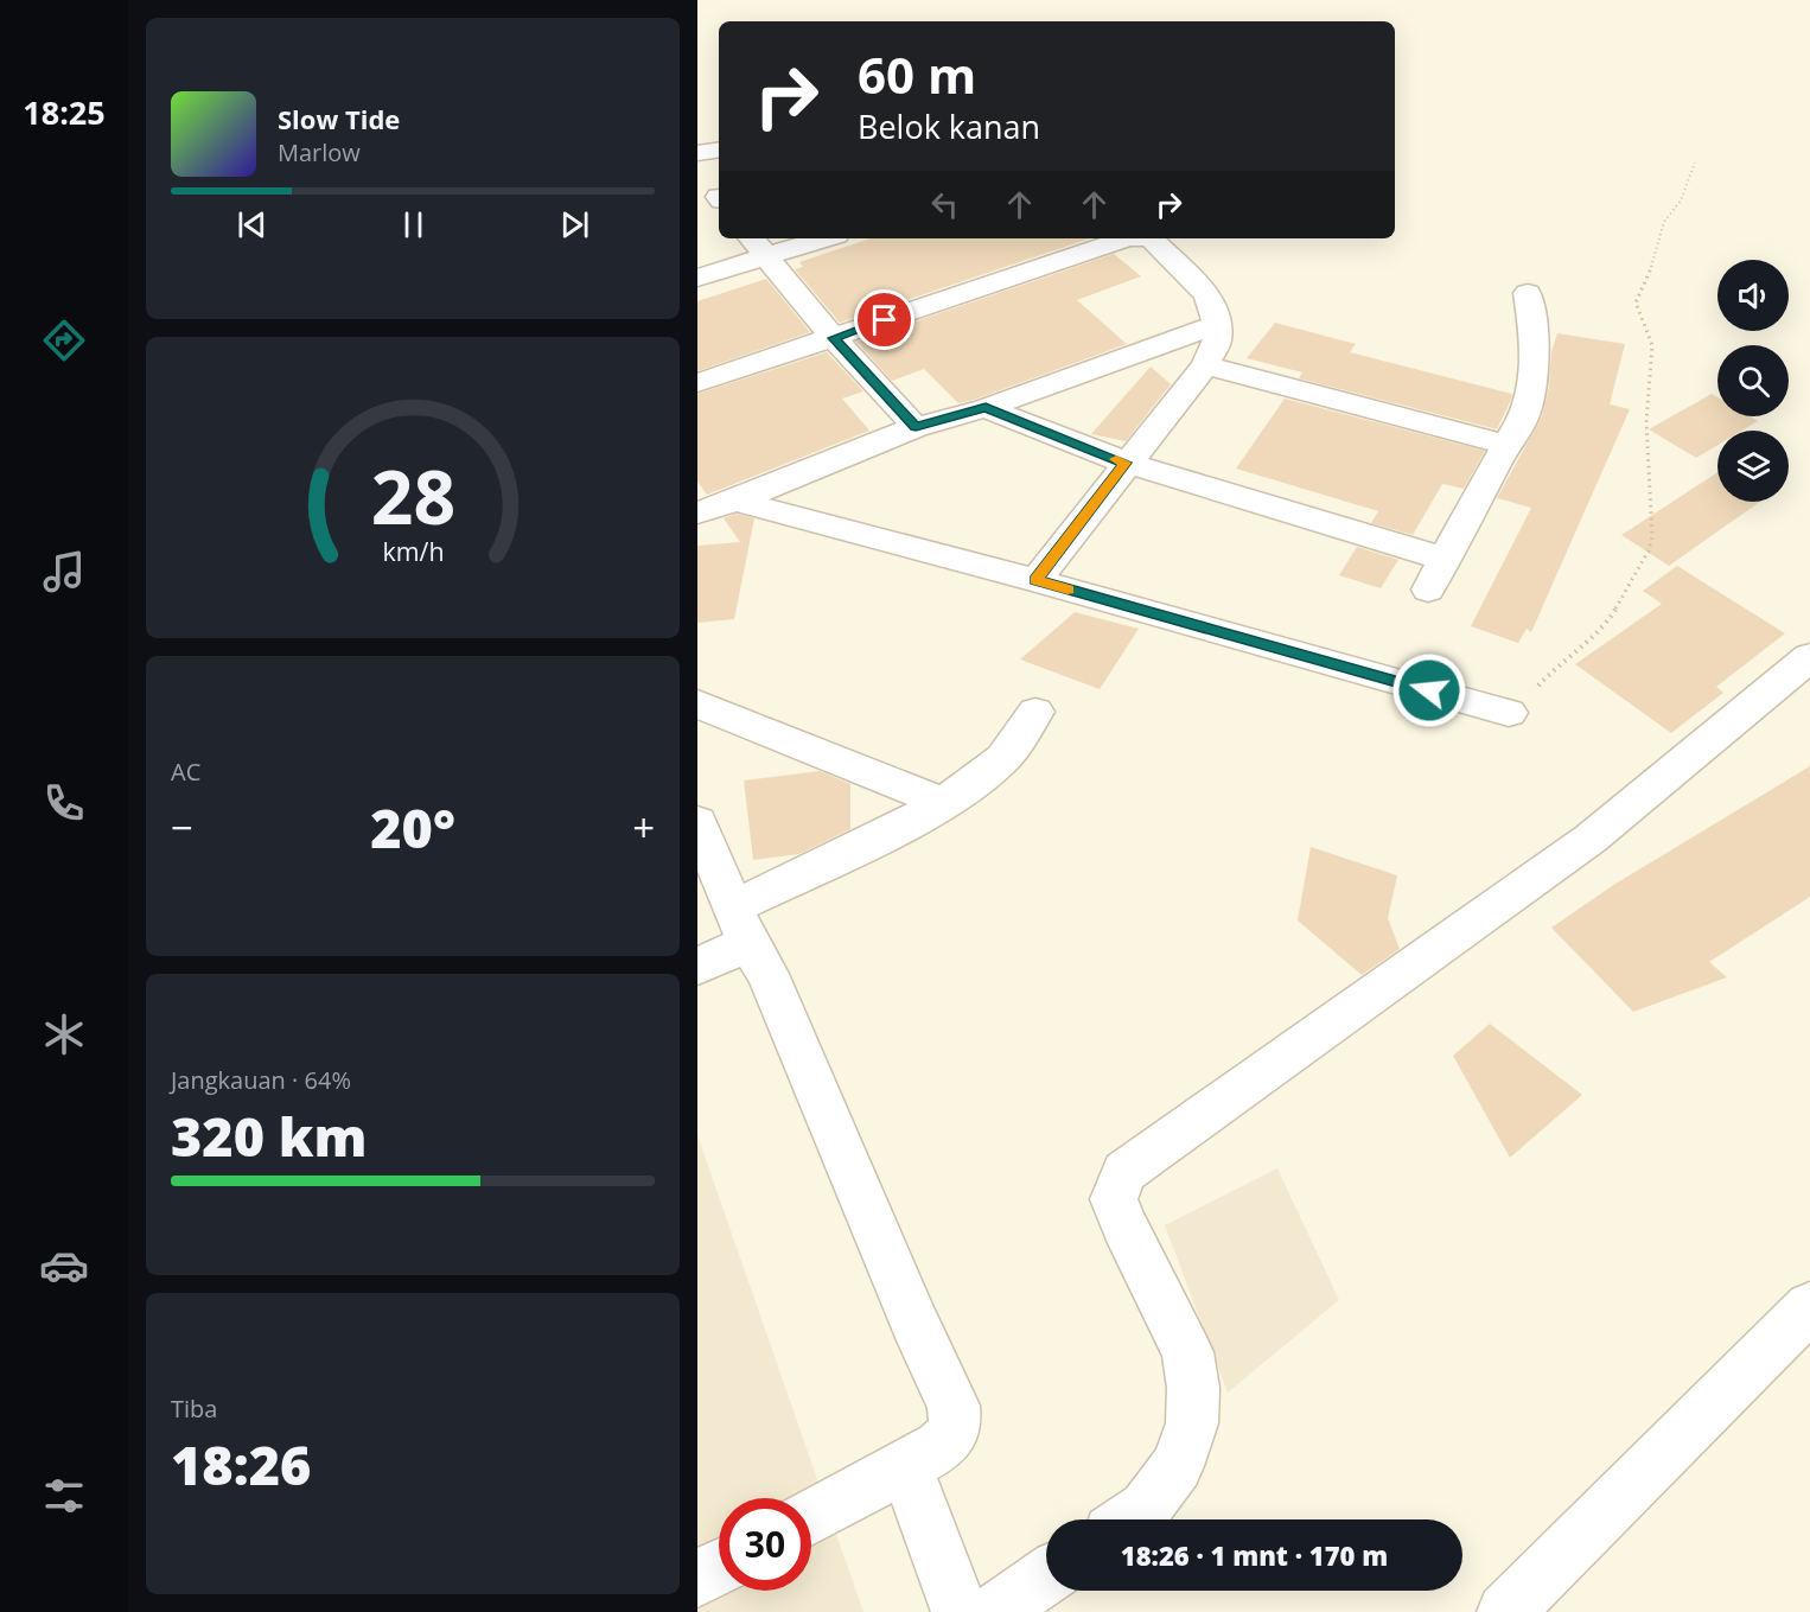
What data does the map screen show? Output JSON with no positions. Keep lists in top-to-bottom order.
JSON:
{
  "page": {
    "tabs": "18:25",
    "turn": ["60 m", "Belok kanan"],
    "song": ["Slow Tide", "Marlow"],
    "tile": [
      "AC",
      ["Jangkauan · 64%", "320 km"],
      ["Tiba", "18:26"]
    ],
    "heat": ["−", "20°", "+"],
    "limit": "30",
    "trip": "18:26 · 1 mnt · 170 m",
    "gauge": ["28", "km/h"]
  }
}
